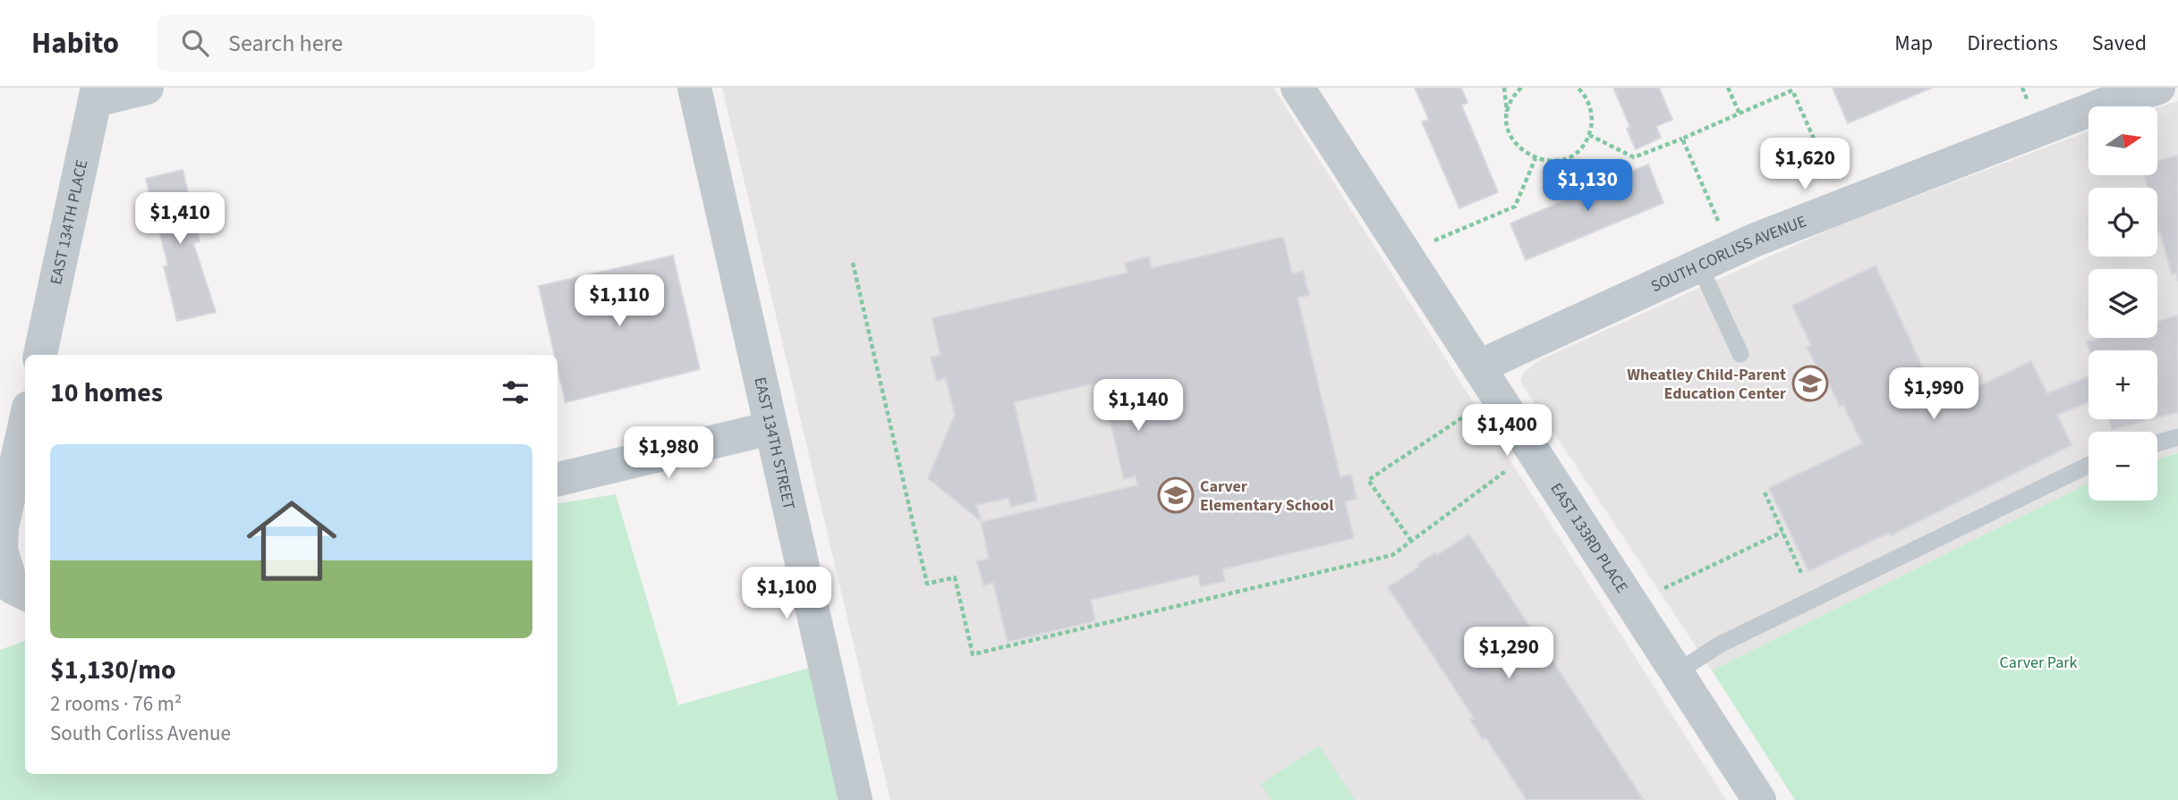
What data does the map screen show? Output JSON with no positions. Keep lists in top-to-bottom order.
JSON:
{
  "streets": {
    "street": [
      "EAST 134TH PLACE",
      "SOUTH CORLISS AVENUE",
      "EAST 134TH STREET",
      "EAST 133RD PLACE"
    ]
  },
  "crossings": [
    ["SOUTH CORLISS AVENUE", "EAST 133RD PLACE"]
  ],
  "parks": ["Carver Park"],
  "places": {
    "school or university": ["Wheatley Child-Parent Education Center", "Carver Elementary School"]
  },
  "north": "right",
  "page": {
    "header": "Habito",
    "search": "Search here",
    "nav": ["Map", "Directions", "Saved"],
    "map_buttons": ["+", "−"],
    "price": [
      "$1,620",
      "$1,130",
      "$1,410",
      "$1,110",
      "$1,990",
      "$1,140",
      "$1,400",
      "$1,980",
      "$1,100",
      "$1,290"
    ],
    "heading": "10 homes",
    "list": [
      {
        "name": "$1,130/mo",
        "note": "2 rooms · 76 m² · South Corliss Avenue"
      }
    ]
  }
}
